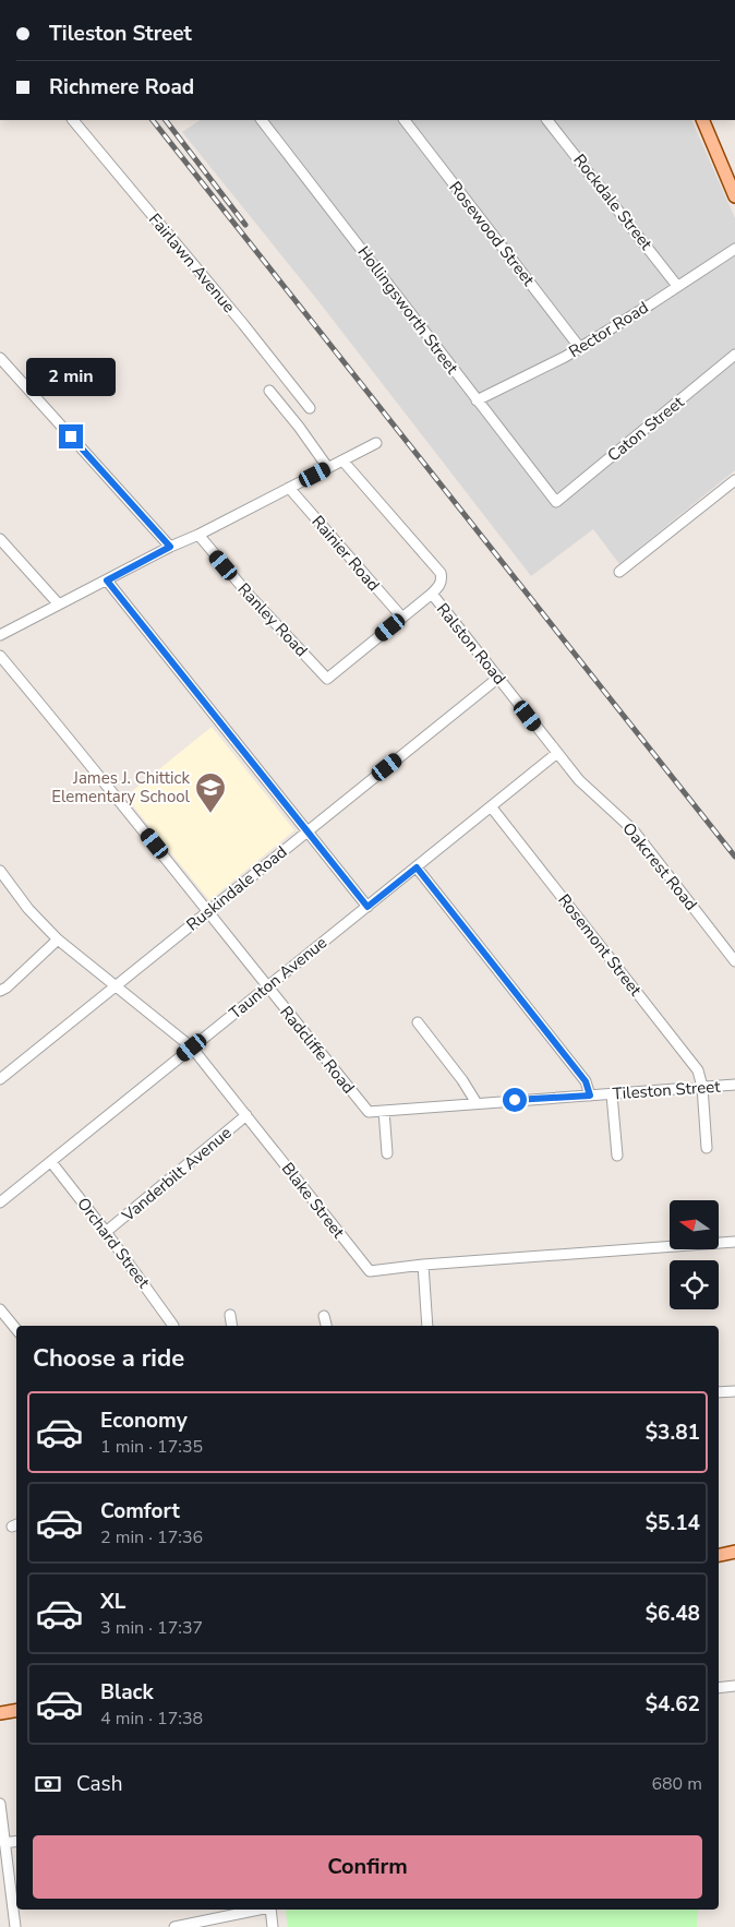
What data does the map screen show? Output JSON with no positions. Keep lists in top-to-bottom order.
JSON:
{
  "streets": {
    "street": [
      "Rockdale Street",
      "Rosewood Street",
      "Fairlawn Avenue",
      "Hollingsworth Street",
      "Rector Road",
      "Caton Street",
      "Rainier Road",
      "Ranley Road",
      "Ralston Road",
      "Oakcrest Road",
      "Ruskindale Road",
      "Rosemont Street",
      "Taunton Avenue",
      "Radcliffe Road",
      "Tileston Street",
      "Vanderbilt Avenue",
      "Blake Street",
      "Orchard Street"
    ]
  },
  "crossings": [
    ["Rockdale Street", "Rector Road"],
    ["Rosewood Street", "Rector Road"],
    ["Hollingsworth Street", "Rector Road"],
    ["Hollingsworth Street", "Caton Street"],
    ["Rainier Road", "Ranley Road"],
    ["Ralston Road", "Oakcrest Road"],
    ["Ralston Road", "Ruskindale Road"],
    ["Ralston Road", "Taunton Avenue"],
    ["Oakcrest Road", "Taunton Avenue"],
    ["Ruskindale Road", "Radcliffe Road"],
    ["Ruskindale Road", "Blake Street"],
    ["Rosemont Street", "Taunton Avenue"],
    ["Rosemont Street", "Tileston Street"],
    ["Taunton Avenue", "Radcliffe Road"],
    ["Taunton Avenue", "Blake Street"],
    ["Taunton Avenue", "Orchard Street"],
    ["Radcliffe Road", "Tileston Street"],
    ["Vanderbilt Avenue", "Blake Street"],
    ["Vanderbilt Avenue", "Orchard Street"]
  ],
  "places": {
    "school or university": ["James J. Chittick Elementary School"]
  },
  "north": "left",
  "page": {
    "banner": ["Tileston Street", "Richmere Road"],
    "bubble": "2 min",
    "heading": "Choose a ride",
    "list": [
      {
        "name": "Economy",
        "note": "1 min · 17:35",
        "value": "$3.81"
      },
      {
        "name": "Comfort",
        "note": "2 min · 17:36",
        "value": "$5.14"
      },
      {
        "name": "XL",
        "note": "3 min · 17:37",
        "value": "$6.48"
      },
      {
        "name": "Black",
        "note": "4 min · 17:38",
        "value": "$4.62"
      }
    ],
    "pay": ["Cash", "680 m"],
    "buttons": "Confirm"
  }
}
